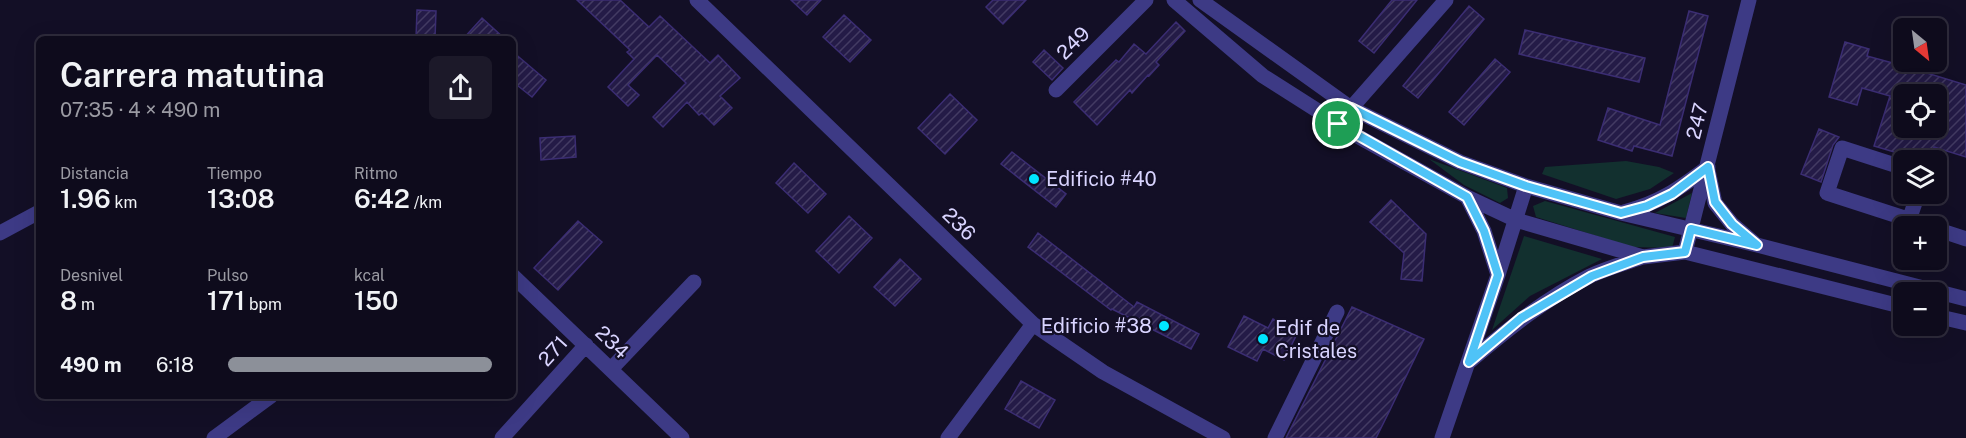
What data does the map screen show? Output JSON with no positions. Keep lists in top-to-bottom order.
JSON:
{
  "streets": {
    "street": [
      "249",
      "247",
      "236",
      "234",
      "271"
    ]
  },
  "crossings": [
    ["234", "271"]
  ],
  "places": ["Edificio #40", "Edificio #38", "Edif de Cristales"],
  "north": "bottom right",
  "page": {
    "map_buttons": ["+", "−"],
    "heading": ["Carrera matutina", "07:35 · 4 × 490 m"],
    "stats": [
      ["Distancia", "1.96 km"],
      ["Tiempo", "13:08"],
      ["Ritmo", "6:42 /km"],
      ["Desnivel", "8 m"],
      ["Pulso", "171 bpm"],
      ["kcal", "150"]
    ],
    "list": [
      {
        "name": "490 m",
        "note": "6:18"
      }
    ]
  }
}
